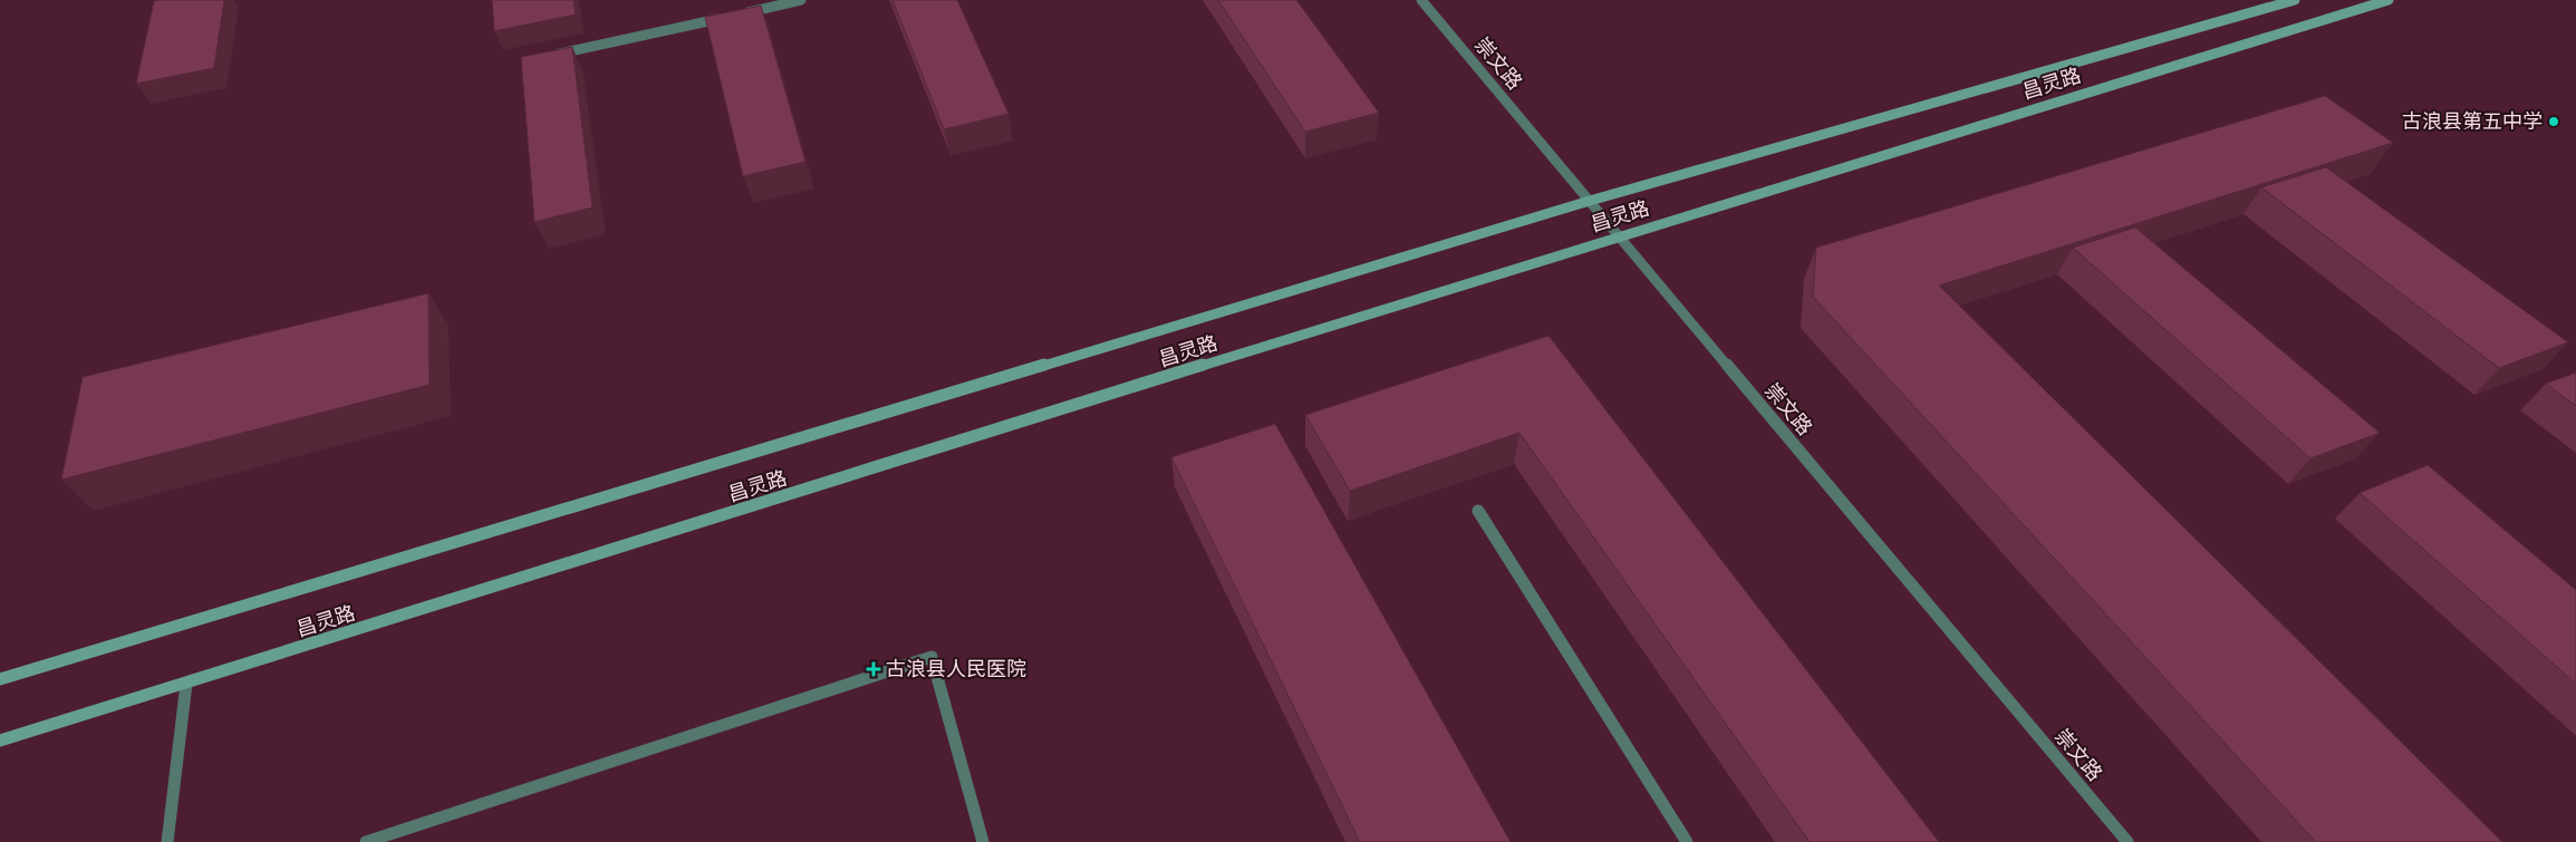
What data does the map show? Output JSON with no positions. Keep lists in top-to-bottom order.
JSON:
{
  "streets": {
    "main road": ["昌灵路"],
    "street": ["崇文路"]
  },
  "crossings": [
    ["崇文路", "昌灵路"]
  ],
  "places": {
    "other": ["古浪县第五中学"],
    "health": ["古浪县人民医院"]
  }
}
